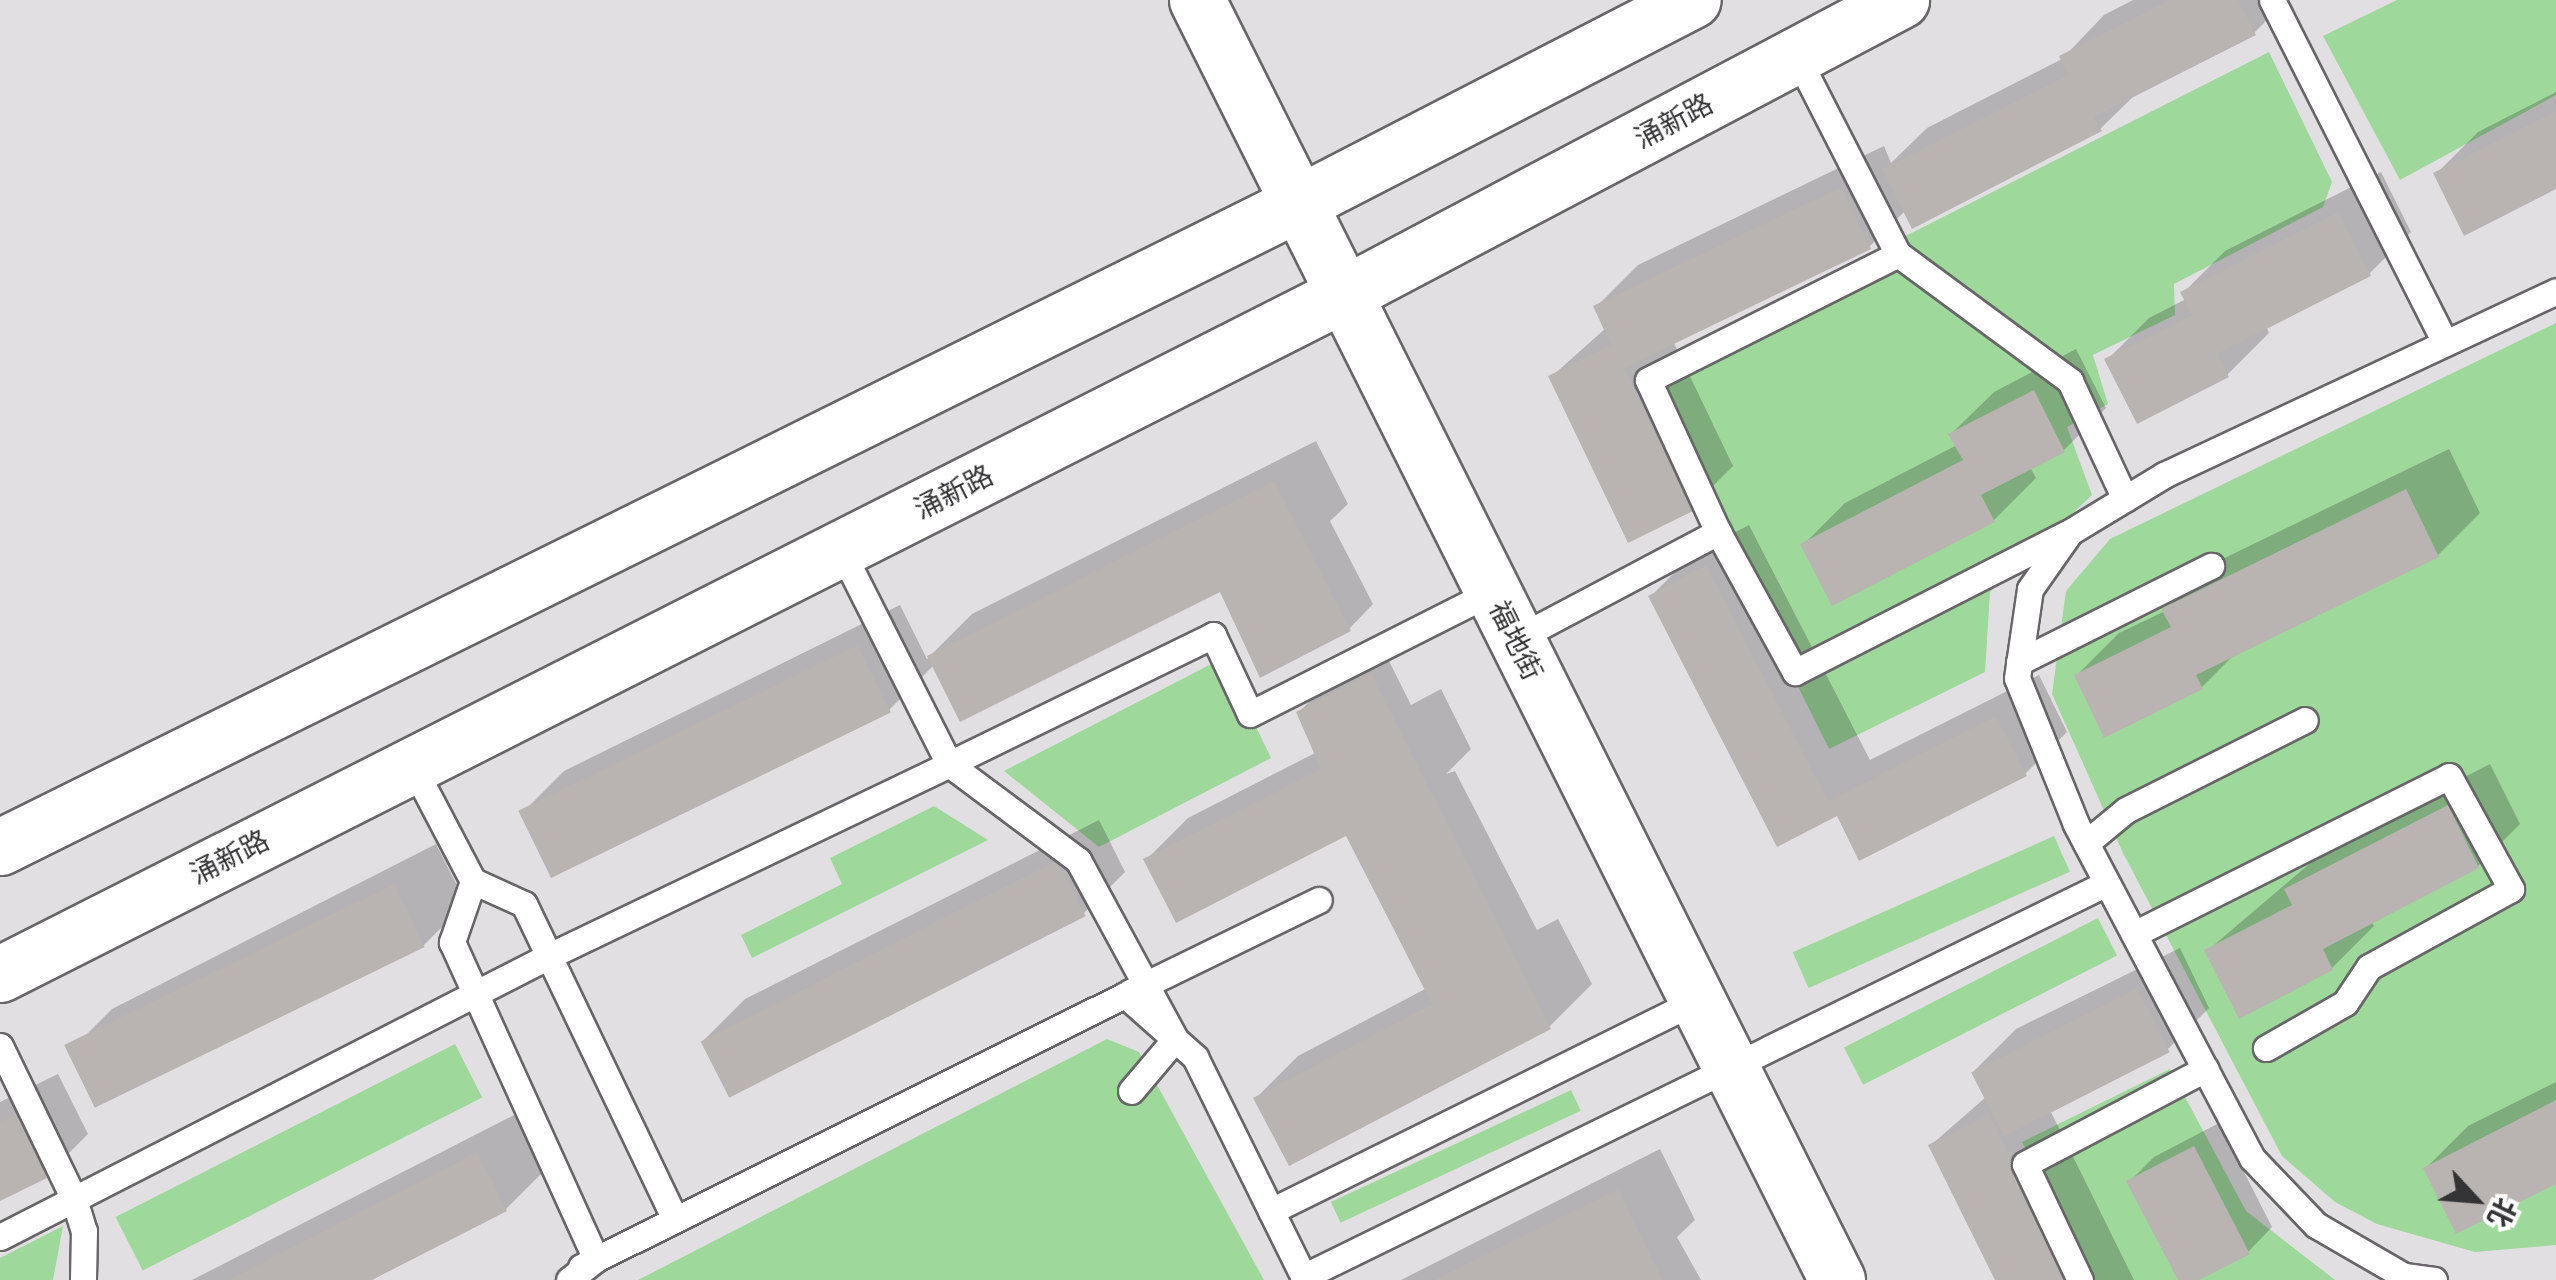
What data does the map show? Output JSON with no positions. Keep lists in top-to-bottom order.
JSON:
{
  "streets": {
    "street": ["涌新路", "福地街"]
  },
  "crossings": [
    ["涌新路", "福地街"]
  ],
  "north": "bottom right"
}
